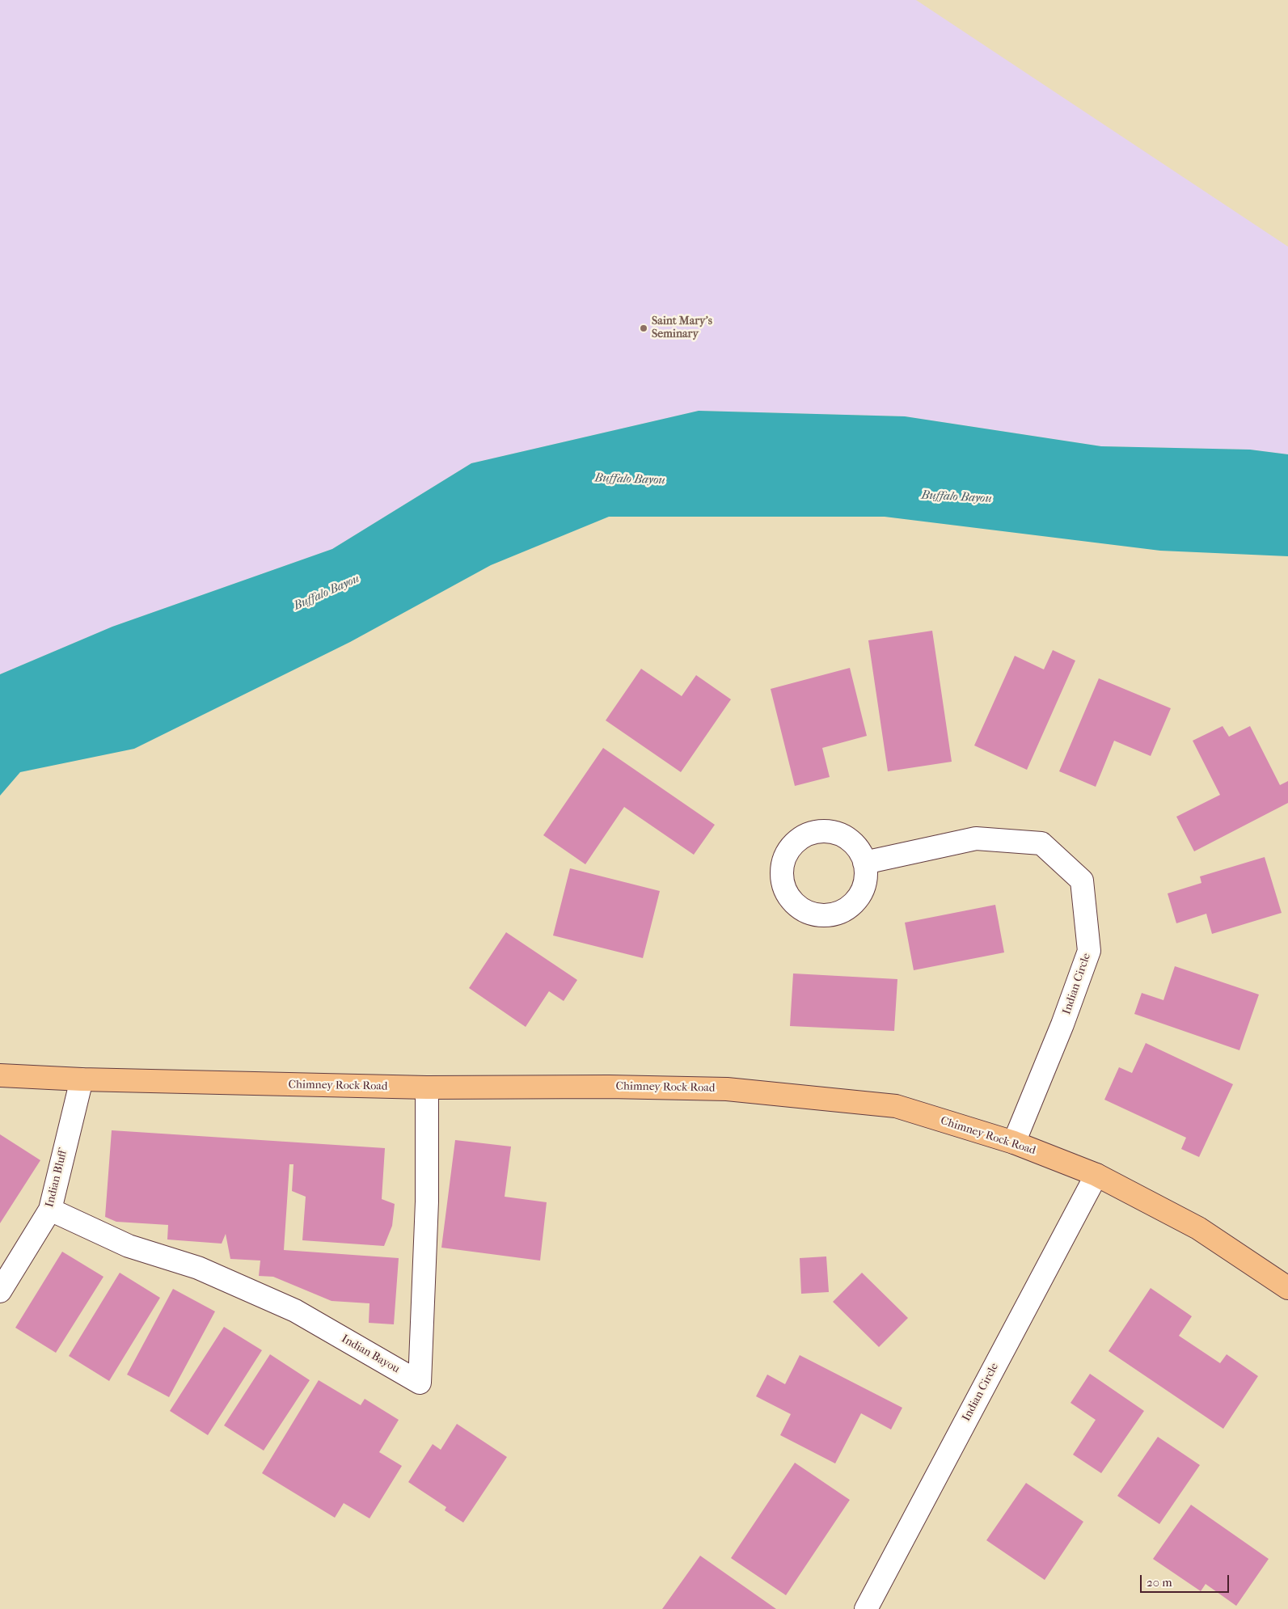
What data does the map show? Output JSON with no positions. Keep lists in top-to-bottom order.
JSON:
{
  "streets": {
    "main road": ["Chimney Rock Road"],
    "street": ["Indian Circle", "Indian Bluff", "Indian Bayou"]
  },
  "crossings": [
    ["Indian Circle", "Chimney Rock Road"],
    ["Chimney Rock Road", "Indian Bluff"],
    ["Chimney Rock Road", "Indian Bayou"],
    ["Indian Bluff", "Indian Bayou"]
  ],
  "water": ["Buffalo Bayou"],
  "places": ["Saint Mary's Seminary"],
  "scale_bar": "20 m"
}
